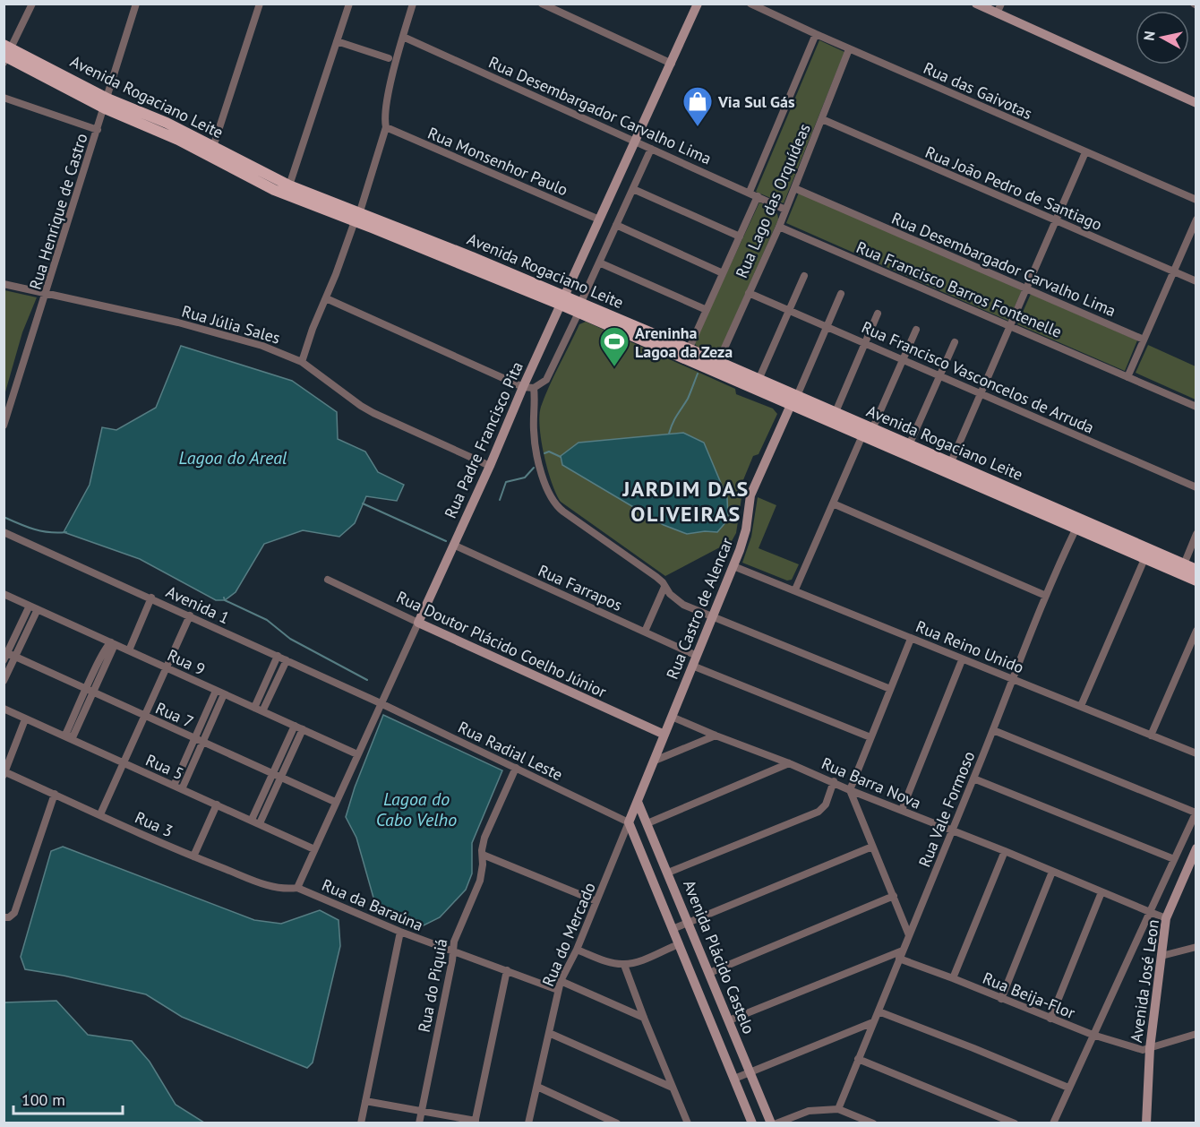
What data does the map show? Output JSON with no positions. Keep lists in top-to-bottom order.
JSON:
{
  "streets": {
    "main road": ["Avenida Rogaciano Leite"],
    "street": [
      "Rua das Gaivotas",
      "Rua Desembargador Carvalho Lima",
      "Rua Monsenhor Paulo",
      "Rua João Pedro de Santiago",
      "Rua Lago das Orquídeas",
      "Rua Henrique de Castro",
      "Rua Francisco Barros Fontenelle",
      "Rua Júlia Sales",
      "Rua Francisco Vasconcelos de Arruda",
      "Rua Padre Francisco Pita",
      "Rua Farrapos",
      "Avenida 1",
      "Rua Castro de Alencar",
      "Rua Doutor Plácido Coelho Júnior",
      "Rua Reino Unido",
      "Rua 9",
      "Rua 7",
      "Rua Radial Leste",
      "Rua 5",
      "Rua Barra Nova",
      "Rua Vale Formoso",
      "Rua 3",
      "Rua da Baraúna",
      "Rua do Mercado",
      "Avenida Plácido Castelo",
      "Avenida José Leon",
      "Rua do Piquiá",
      "Rua Beija-Flor"
    ]
  },
  "crossings": [
    ["Rua das Gaivotas", "Rua Lago das Orquídeas"],
    ["Avenida Rogaciano Leite", "Rua Lago das Orquídeas"],
    ["Avenida Rogaciano Leite", "Rua Henrique de Castro"],
    ["Avenida Rogaciano Leite", "Rua Padre Francisco Pita"],
    ["Avenida Rogaciano Leite", "Rua Castro de Alencar"],
    ["Avenida Rogaciano Leite", "Rua Vale Formoso"],
    ["Rua Desembargador Carvalho Lima", "Rua Lago das Orquídeas"],
    ["Rua Desembargador Carvalho Lima", "Rua Padre Francisco Pita"],
    ["Rua Monsenhor Paulo", "Rua Padre Francisco Pita"],
    ["Rua João Pedro de Santiago", "Rua Lago das Orquídeas"],
    ["Rua Lago das Orquídeas", "Rua Francisco Barros Fontenelle"],
    ["Rua Lago das Orquídeas", "Rua Francisco Vasconcelos de Arruda"],
    ["Rua Henrique de Castro", "Rua Júlia Sales"],
    ["Rua Júlia Sales", "Rua Padre Francisco Pita"],
    ["Rua Padre Francisco Pita", "Rua Farrapos"],
    ["Rua Padre Francisco Pita", "Avenida 1"],
    ["Rua Padre Francisco Pita", "Rua Doutor Plácido Coelho Júnior"],
    ["Rua Padre Francisco Pita", "Rua 9"],
    ["Rua Padre Francisco Pita", "Rua 7"],
    ["Rua Padre Francisco Pita", "Rua Radial Leste"],
    ["Rua Padre Francisco Pita", "Rua 5"],
    ["Rua Padre Francisco Pita", "Rua 3"],
    ["Rua Padre Francisco Pita", "Rua da Baraúna"],
    ["Rua Farrapos", "Rua Castro de Alencar"],
    ["Avenida 1", "Rua Radial Leste"],
    ["Rua Castro de Alencar", "Rua Doutor Plácido Coelho Júnior"],
    ["Rua Castro de Alencar", "Rua Reino Unido"],
    ["Rua Castro de Alencar", "Rua Radial Leste"],
    ["Rua Castro de Alencar", "Rua Barra Nova"],
    ["Rua Castro de Alencar", "Rua do Mercado"],
    ["Rua Castro de Alencar", "Avenida Plácido Castelo"],
    ["Rua Reino Unido", "Rua Vale Formoso"],
    ["Rua Radial Leste", "Rua do Mercado"],
    ["Rua Radial Leste", "Avenida Plácido Castelo"],
    ["Rua Radial Leste", "Rua do Piquiá"],
    ["Rua Barra Nova", "Rua Vale Formoso"],
    ["Rua Barra Nova", "Avenida José Leon"],
    ["Rua Vale Formoso", "Rua Beija-Flor"],
    ["Rua 3", "Rua da Baraúna"],
    ["Rua da Baraúna", "Rua do Mercado"],
    ["Rua da Baraúna", "Rua do Piquiá"],
    ["Rua do Mercado", "Avenida Plácido Castelo"],
    ["Avenida José Leon", "Rua Beija-Flor"]
  ],
  "districts": ["JARDIM DAS OLIVEIRAS"],
  "water": ["Lagoa do Areal", "Lagoa do Cabo Velho"],
  "places": {
    "shop": ["Via Sul Gás"],
    "sports": ["Areninha Lagoa da Zeza"]
  },
  "scale_bar": "100 m",
  "north": "left"
}
